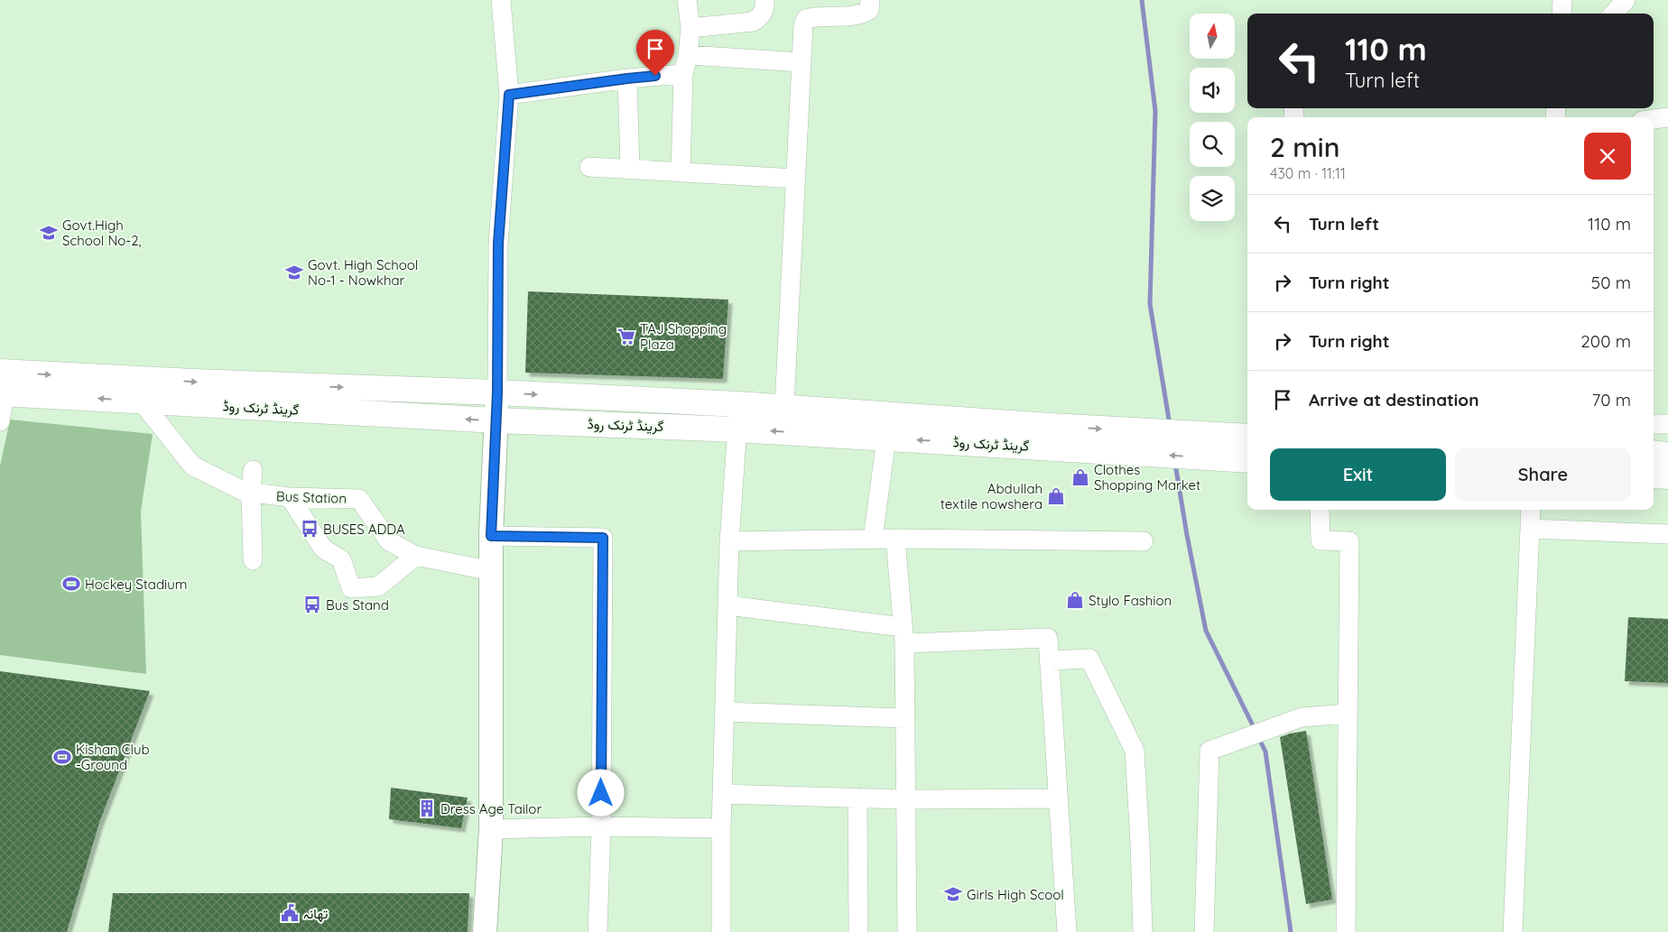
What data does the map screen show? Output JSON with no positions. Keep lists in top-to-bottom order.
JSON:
{
  "streets": {
    "highway": ["گرینڈ ٹرنک روڈ"],
    "street": ["Bus Station"]
  },
  "crossings": [
    ["گرینڈ ٹرنک روڈ", "Bus Station"]
  ],
  "places": {
    "school or university": ["Govt.High School No-2,", "Govt. High School No-1 - Nowkhar", "Girls High Scool"],
    "supermarket": ["TAJ Shopping Plaza"],
    "shop": ["Clothes Shopping Market", "Abdullah textile nowshera", "Stylo Fashion"],
    "bus stop": ["BUSES ADDA", "Bus Stand"],
    "sports": ["Hockey Stadium", "Kishan Club -Ground"],
    "building": ["Dress Age Tailor"],
    "public building": ["تھانہ"]
  },
  "north": "top",
  "page": {
    "turn": ["110 m", "Turn left"],
    "heading": ["2 min", "430 m · 11:11"],
    "list": [
      {
        "name": "Turn left",
        "value": "110 m"
      },
      {
        "name": "Turn right",
        "value": "50 m"
      },
      {
        "name": "Turn right",
        "value": "200 m"
      },
      {
        "name": "Arrive at destination",
        "value": "70 m"
      }
    ],
    "buttons": ["Exit", "Share"]
  }
}
